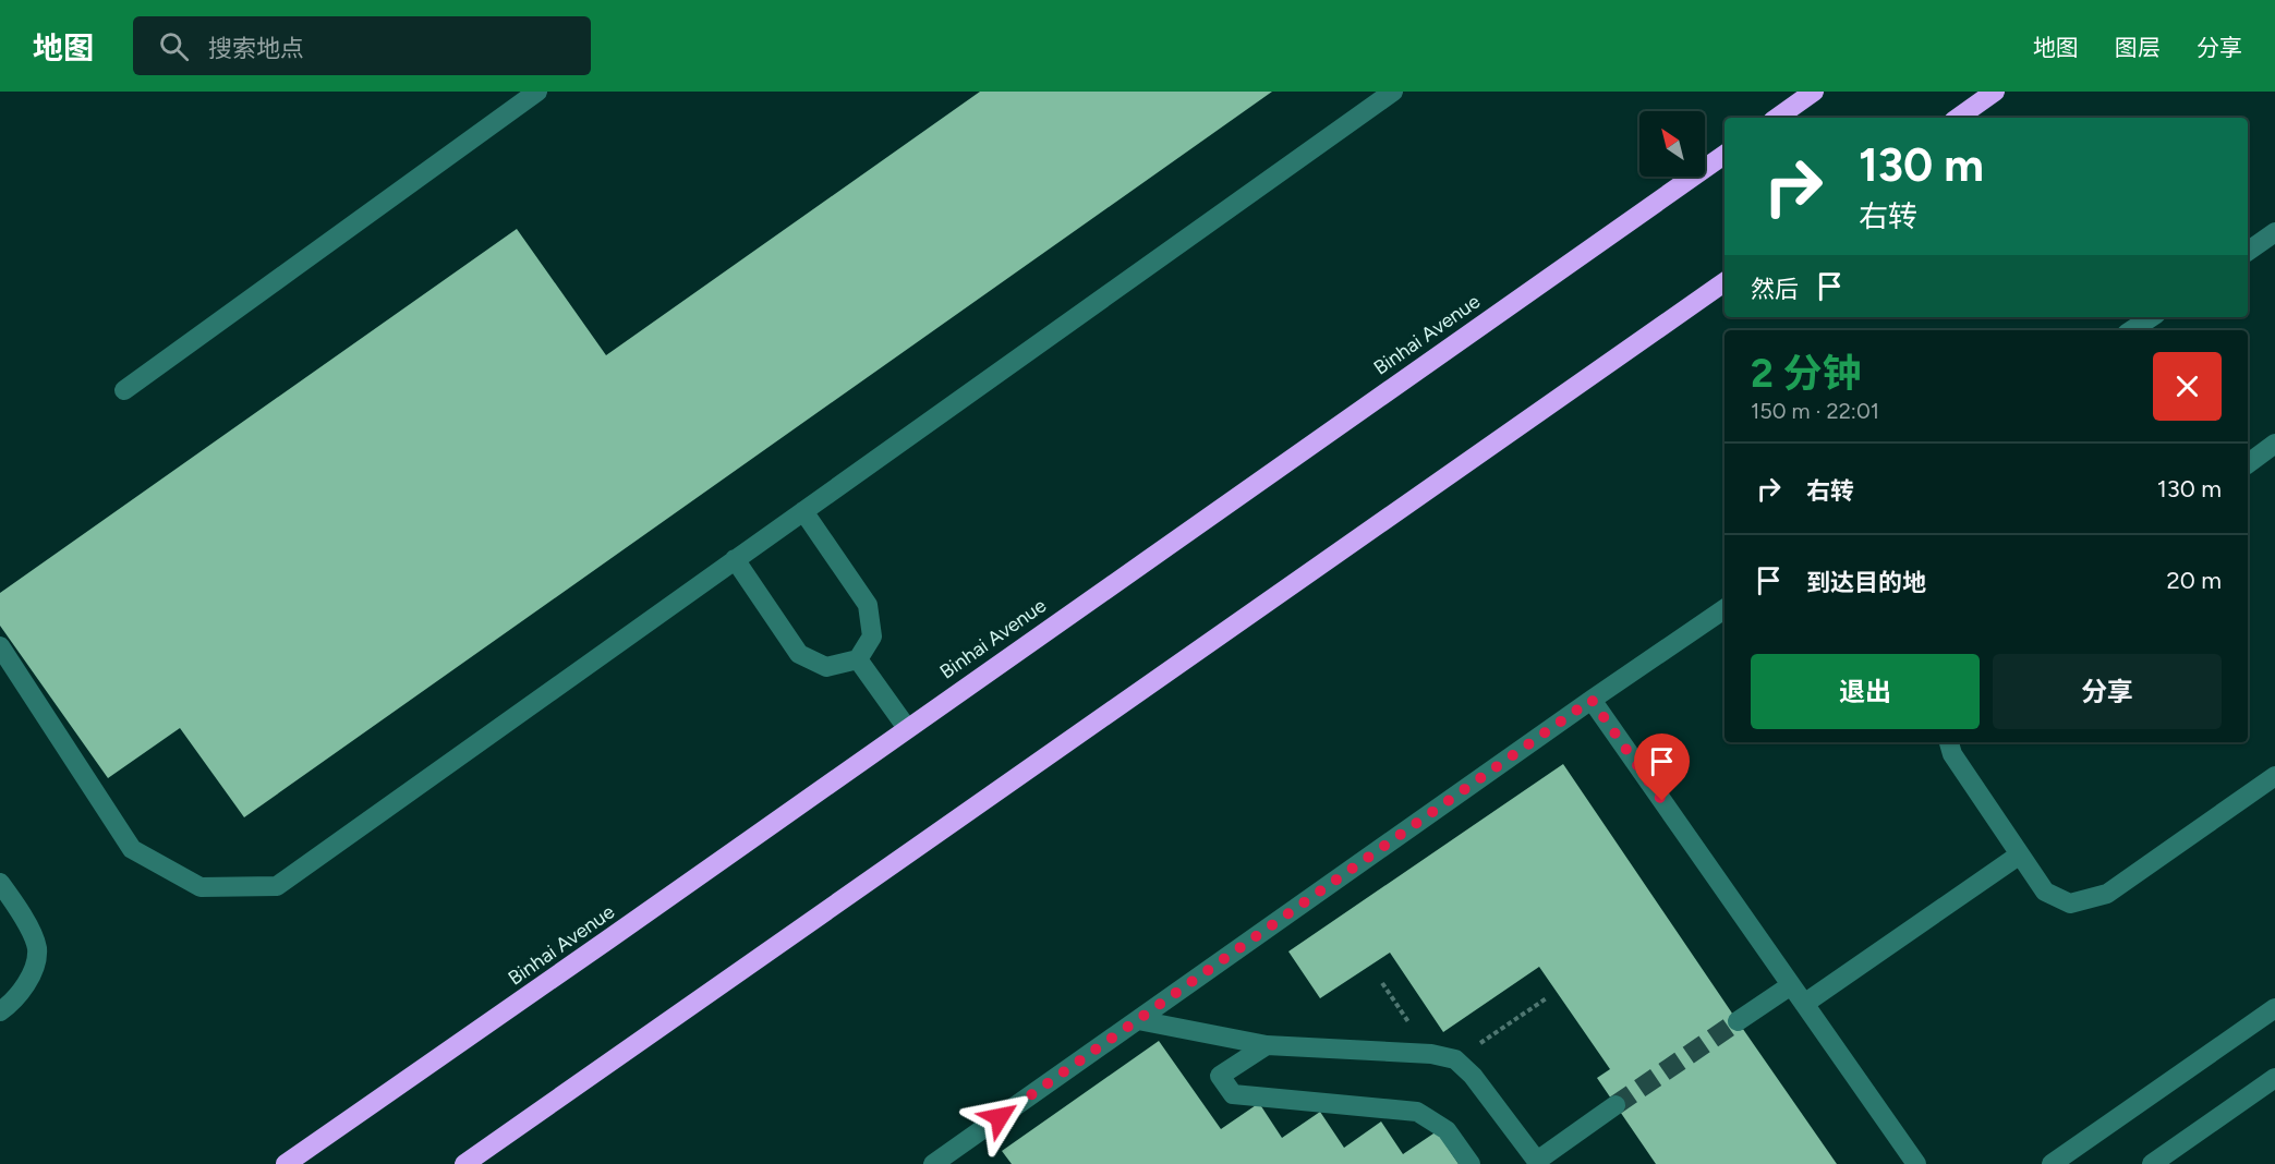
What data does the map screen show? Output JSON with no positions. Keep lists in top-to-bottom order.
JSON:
{
  "streets": {
    "highway": ["Binhai Avenue"]
  },
  "north": "top left",
  "page": {
    "header": "地图",
    "search": "搜索地点",
    "nav": ["地图", "图层", "分享"],
    "turn": ["130 m", "右转"],
    "then": "然后",
    "heading": ["2 分钟", "150 m · 22:01"],
    "list": [
      {
        "name": "右转",
        "value": "130 m"
      },
      {
        "name": "到达目的地",
        "value": "20 m"
      }
    ],
    "buttons": ["退出", "分享"]
  }
}
